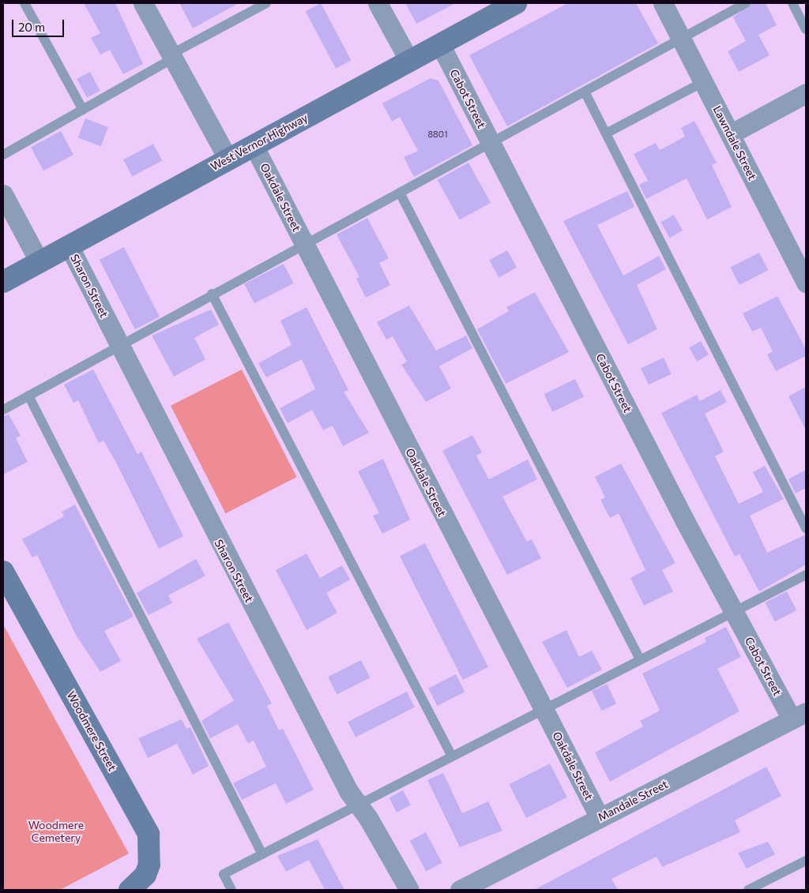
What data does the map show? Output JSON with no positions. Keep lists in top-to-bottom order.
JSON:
{
  "streets": {
    "street": [
      "Cabot Street",
      "West Vernor Highway",
      "Lawndale Street",
      "Oakdale Street",
      "Sharon Street",
      "Woodmere Street",
      "Mandale Street"
    ]
  },
  "crossings": [
    ["Cabot Street", "West Vernor Highway"],
    ["Cabot Street", "Mandale Street"],
    ["West Vernor Highway", "Oakdale Street"],
    ["West Vernor Highway", "Sharon Street"],
    ["Oakdale Street", "Mandale Street"]
  ],
  "parks": ["Woodmere Cemetery"],
  "house_numbers": ["8801"],
  "scale_bar": "20 m"
}
